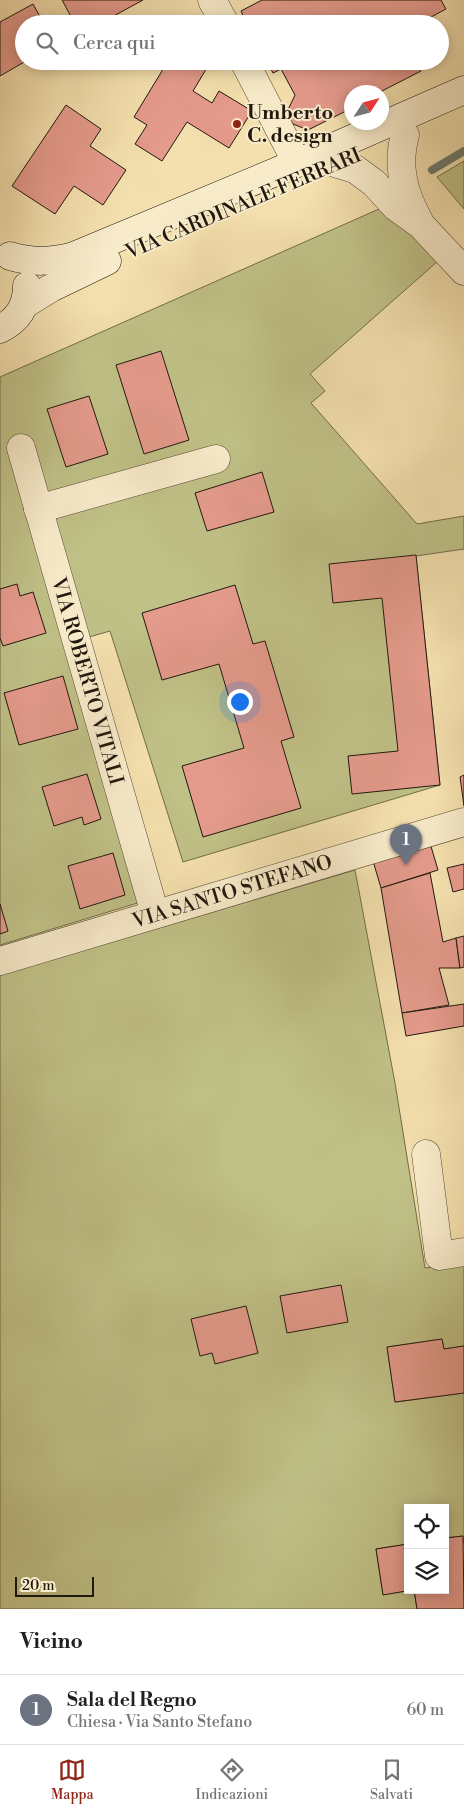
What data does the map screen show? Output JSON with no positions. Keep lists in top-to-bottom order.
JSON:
{
  "streets": {
    "street": ["VIA CARDINALE FERRARI", "VIA ROBERTO VITALI", "VIA SANTO STEFANO"]
  },
  "crossings": [
    ["VIA ROBERTO VITALI", "VIA SANTO STEFANO"]
  ],
  "places": ["Umberto C. design"],
  "scale_bar": "20 m",
  "north": "top right",
  "page": {
    "search": "Cerca qui",
    "pins": "1",
    "scale": "20 m",
    "heading": "Vicino",
    "list": [
      {
        "mark": "1",
        "name": "Sala del Regno",
        "note": "Chiesa · Via Santo Stefano",
        "value": "60 m"
      }
    ],
    "nav": ["Mappa", "Indicazioni", "Salvati"]
  }
}
